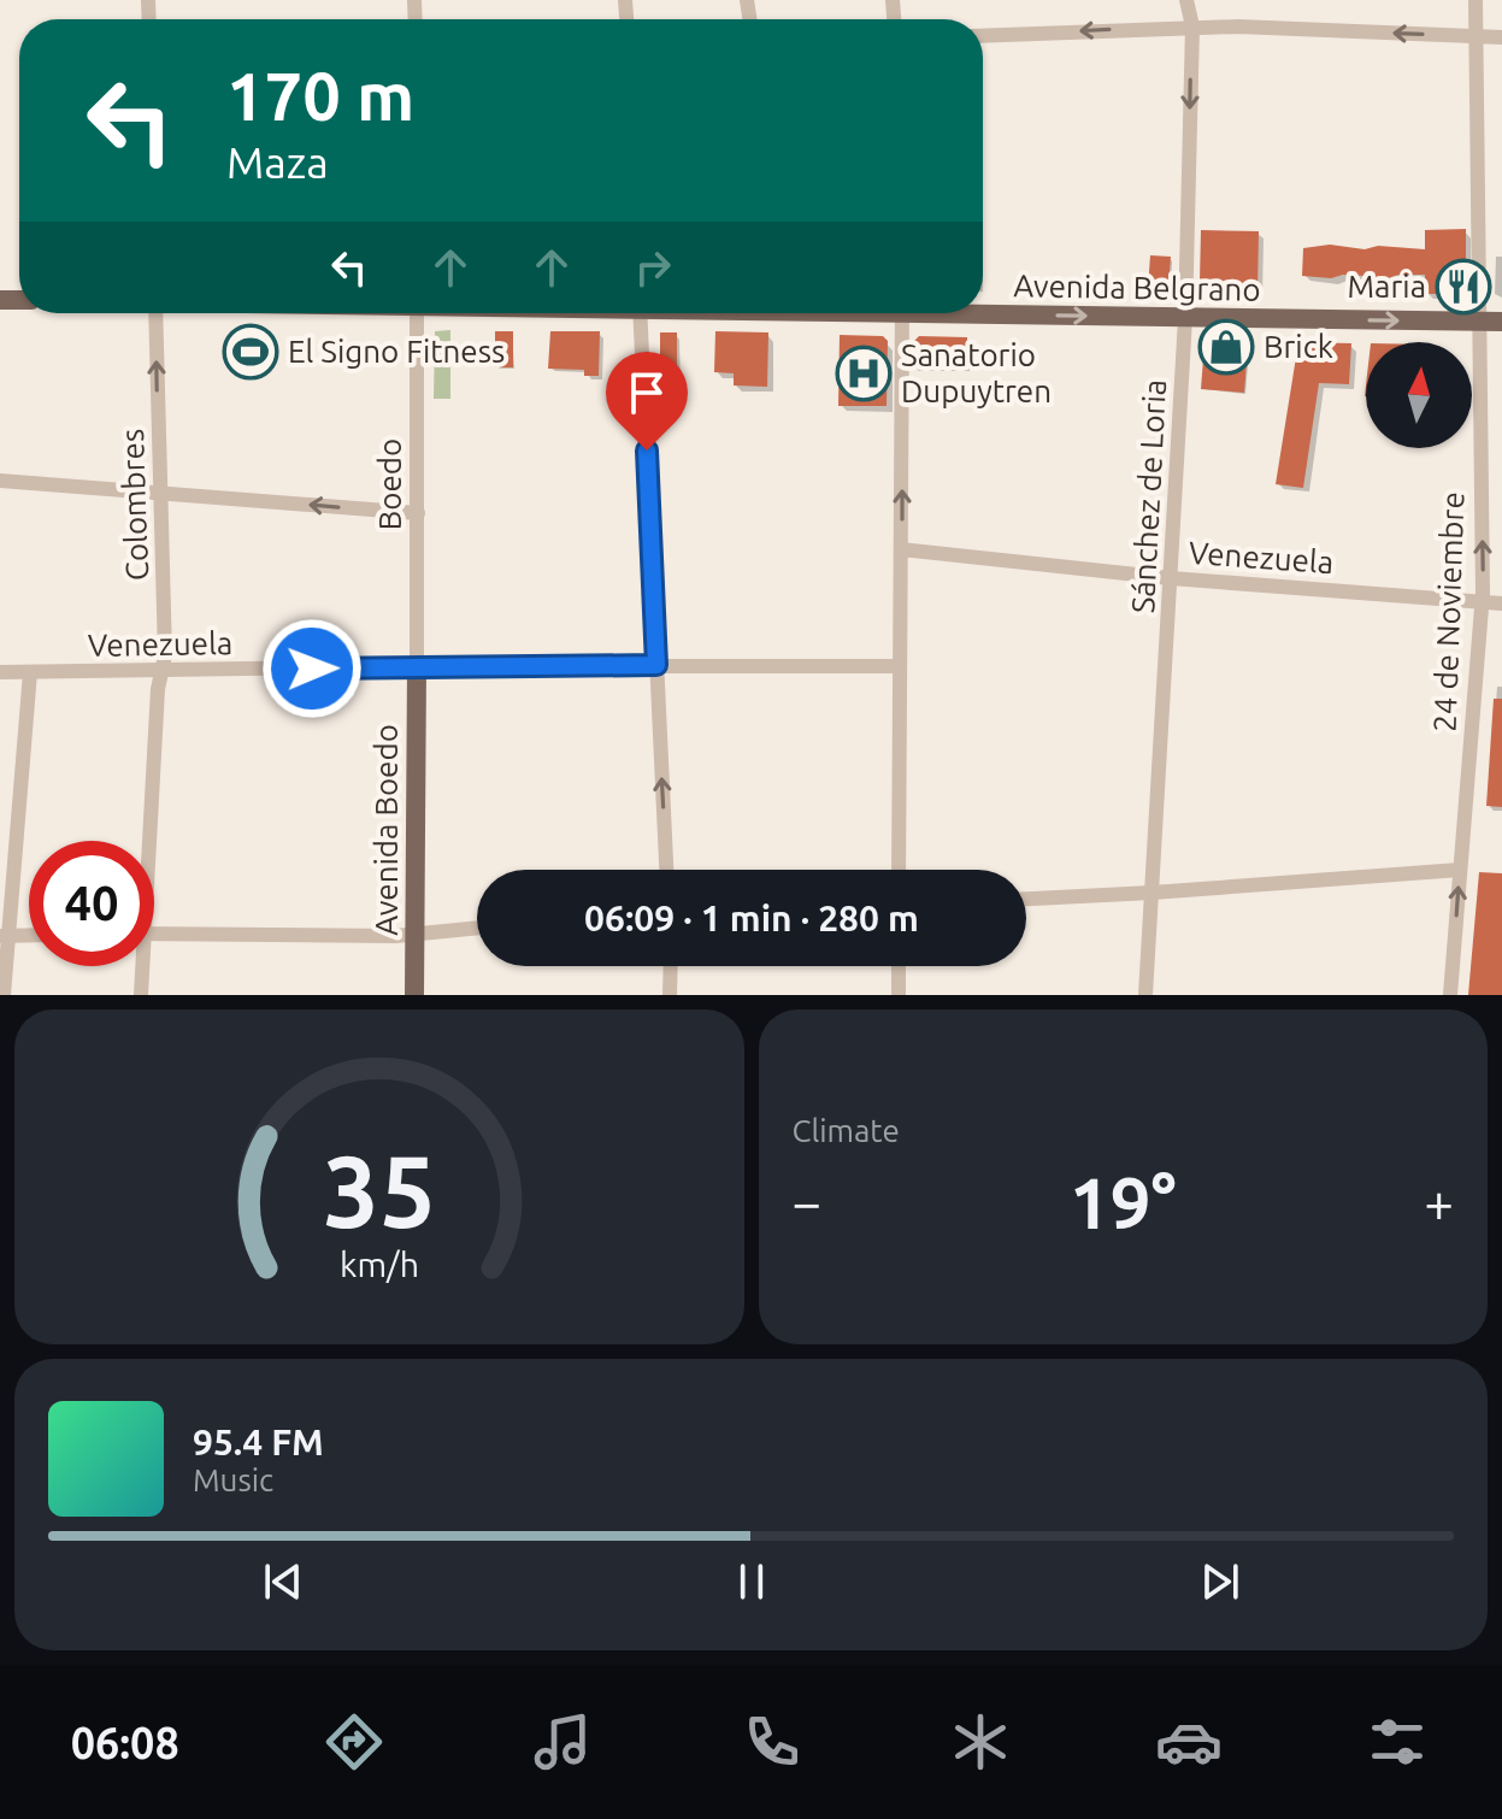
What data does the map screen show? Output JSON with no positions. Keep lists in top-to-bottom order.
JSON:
{
  "streets": {
    "main road": ["Avenida Belgrano", "Avenida Boedo"],
    "street": [
      "Boedo",
      "Sánchez de Loria",
      "Colombres",
      "Venezuela",
      "24 de Noviembre"
    ]
  },
  "crossings": [
    ["Avenida Belgrano", "Sánchez de Loria"],
    ["Avenida Belgrano", "24 de Noviembre"],
    ["Boedo", "Venezuela"],
    ["Boedo", "Avenida Boedo"],
    ["Sánchez de Loria", "Venezuela"],
    ["Colombres", "Venezuela"],
    ["Venezuela", "24 de Noviembre"],
    ["Venezuela", "Avenida Boedo"]
  ],
  "one_way": ["Avenida Belgrano", "24 de Noviembre"],
  "places": {
    "restaurant": ["Maria"],
    "shop": ["Brick"],
    "sports": ["El Signo Fitness"],
    "hospital": ["Sanatorio Dupuytren"]
  },
  "north": "top",
  "page": {
    "turn": ["170 m", "Maza"],
    "limit": "40",
    "trip": "06:09 · 1 min · 280 m",
    "tile": "Climate",
    "heat": ["−", "19°", "+"],
    "song": ["95.4 FM", "Music"],
    "tabs": "06:08",
    "gauge": ["35", "km/h"]
  }
}
